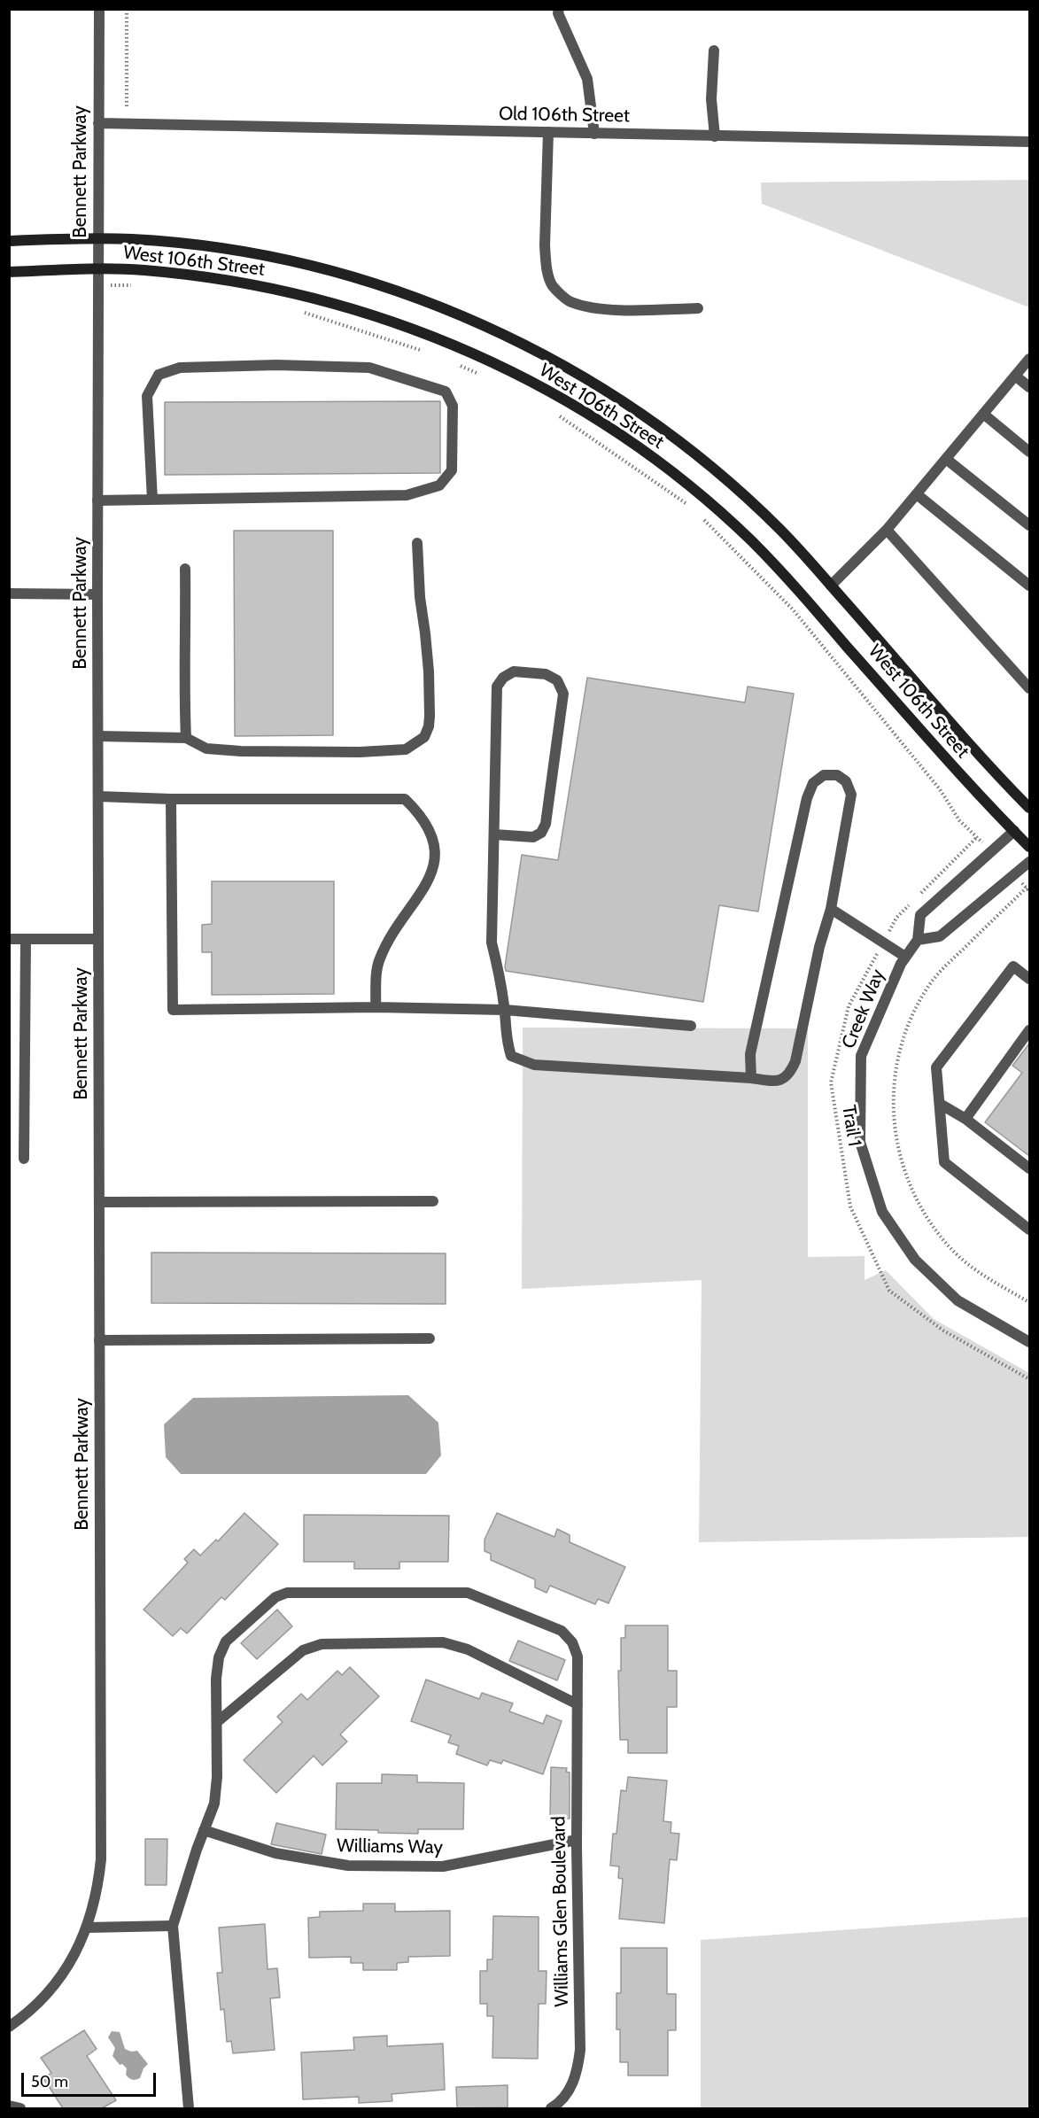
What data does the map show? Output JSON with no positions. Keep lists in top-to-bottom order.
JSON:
{
  "streets": {
    "street": [
      "Old 106th Street",
      "Bennett Parkway",
      "West 106th Street",
      "Creek Way",
      "Williams Way",
      "Williams Glen Boulevard"
    ],
    "path": ["Trail 1"]
  },
  "crossings": [
    ["Old 106th Street", "Bennett Parkway"],
    ["Bennett Parkway", "West 106th Street"],
    ["West 106th Street", "Creek Way"],
    ["Williams Way", "Williams Glen Boulevard"]
  ],
  "scale_bar": "50 m"
}
